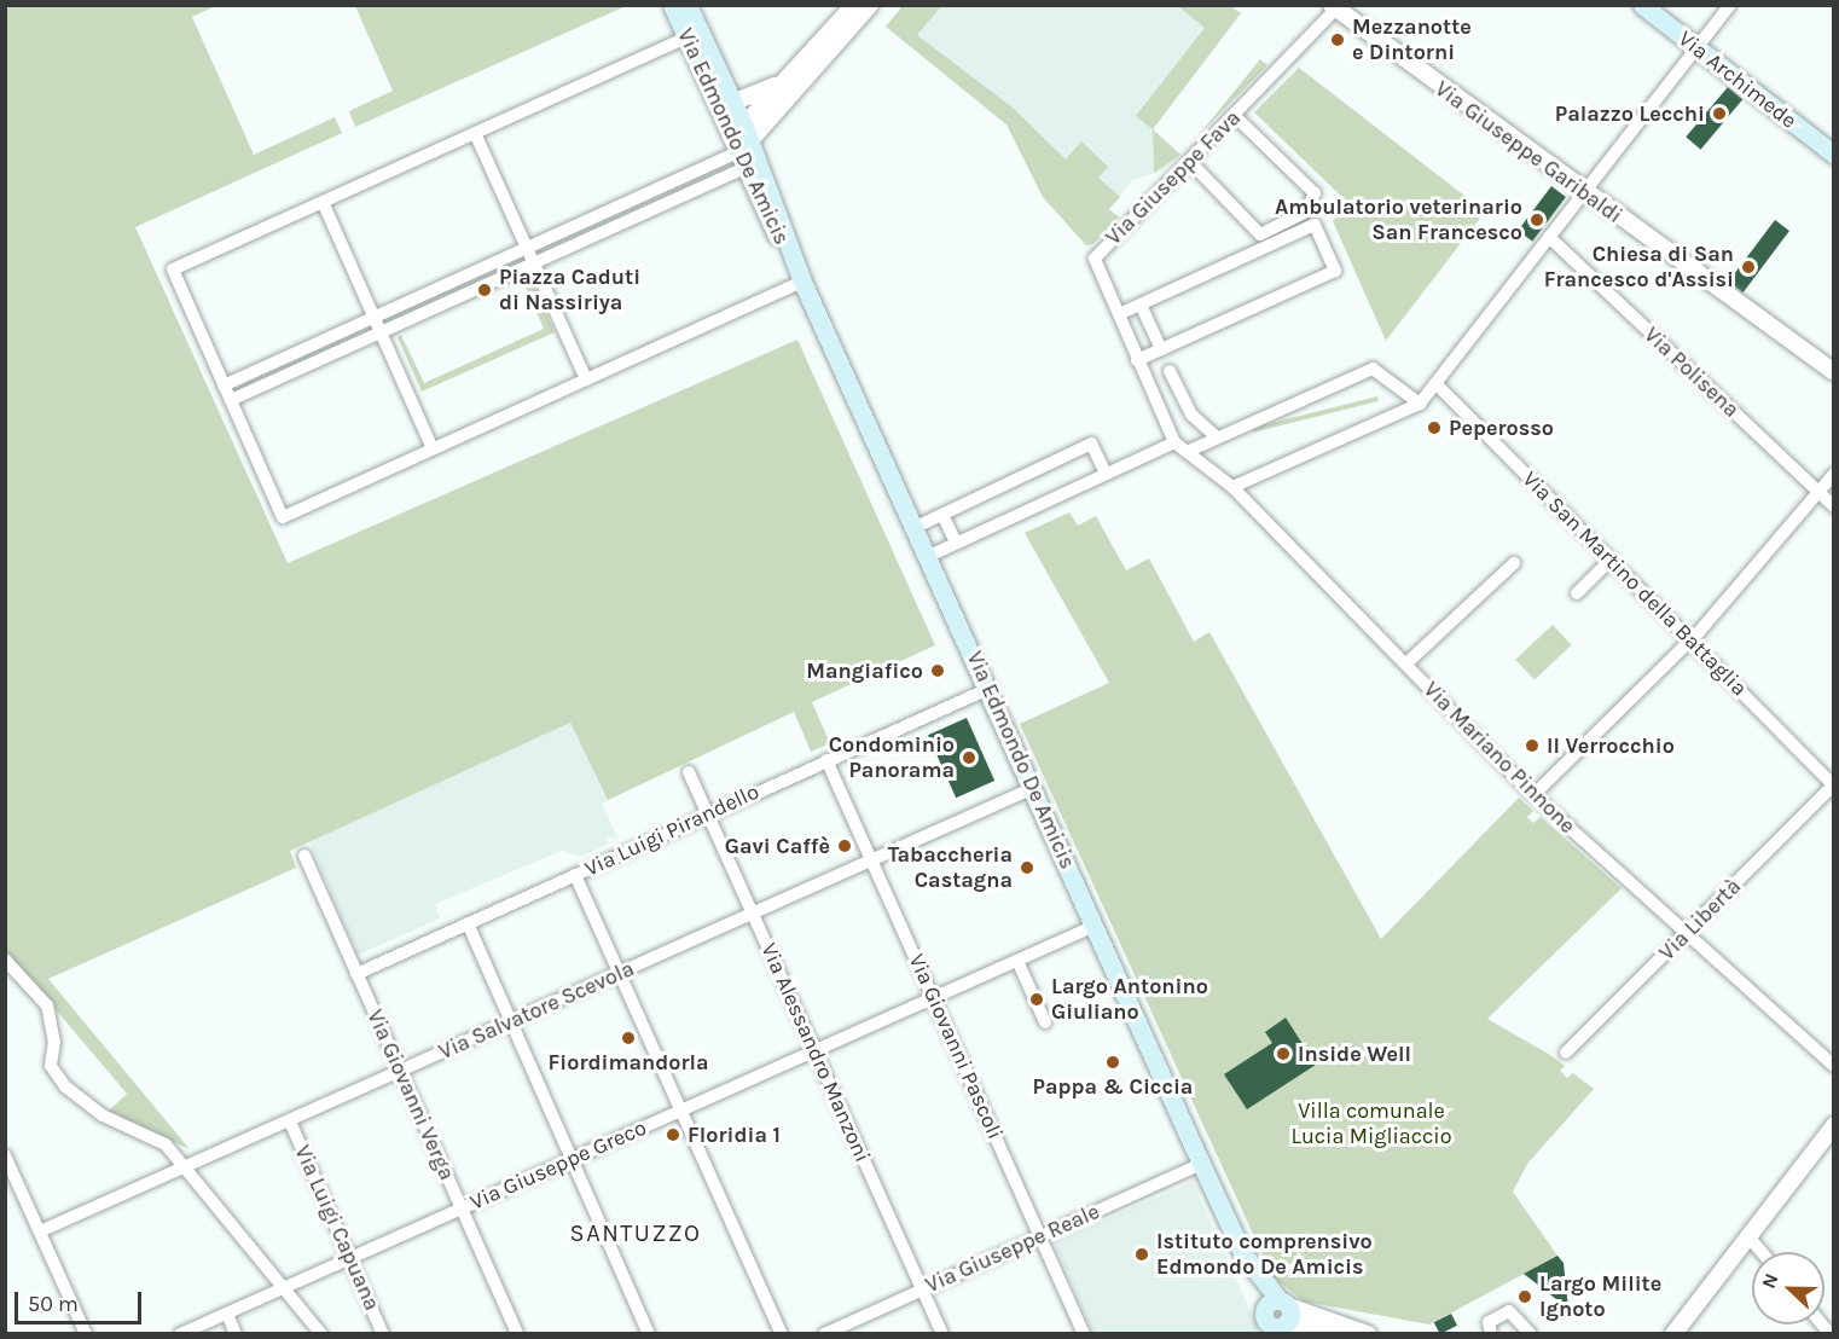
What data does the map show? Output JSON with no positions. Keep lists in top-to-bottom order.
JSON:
{
  "streets": {
    "main road": ["Via Archimede", "Via Edmondo De Amicis"],
    "street": [
      "Via Giuseppe Garibaldi",
      "Via Giuseppe Fava",
      "Via Polisena",
      "Via San Martino della Battaglia",
      "Via Mariano Pinnone",
      "Via Luigi Pirandello",
      "Via Libertà",
      "Via Salvatore Scevola",
      "Via Giovanni Pascoli",
      "Via Alessandro Manzoni",
      "Via Giovanni Verga",
      "Via Giuseppe Greco",
      "Via Luigi Capuana",
      "Via Giuseppe Reale"
    ]
  },
  "crossings": [
    ["Via Edmondo De Amicis", "Via Luigi Pirandello"],
    ["Via Edmondo De Amicis", "Via Salvatore Scevola"],
    ["Via Edmondo De Amicis", "Via Giuseppe Greco"],
    ["Via Edmondo De Amicis", "Via Giuseppe Reale"],
    ["Via Giuseppe Garibaldi", "Via Giuseppe Fava"],
    ["Via Giuseppe Fava", "Via Mariano Pinnone"],
    ["Via San Martino della Battaglia", "Via Libertà"],
    ["Via Mariano Pinnone", "Via Libertà"],
    ["Via Luigi Pirandello", "Via Giovanni Pascoli"],
    ["Via Luigi Pirandello", "Via Alessandro Manzoni"],
    ["Via Luigi Pirandello", "Via Giovanni Verga"],
    ["Via Salvatore Scevola", "Via Giovanni Pascoli"],
    ["Via Salvatore Scevola", "Via Alessandro Manzoni"],
    ["Via Salvatore Scevola", "Via Giovanni Verga"],
    ["Via Salvatore Scevola", "Via Luigi Capuana"],
    ["Via Giovanni Pascoli", "Via Giuseppe Greco"],
    ["Via Giovanni Pascoli", "Via Giuseppe Reale"],
    ["Via Alessandro Manzoni", "Via Giuseppe Greco"],
    ["Via Alessandro Manzoni", "Via Giuseppe Reale"],
    ["Via Giovanni Verga", "Via Giuseppe Greco"],
    ["Via Giuseppe Greco", "Via Luigi Capuana"]
  ],
  "districts": ["SANTUZZO"],
  "parks": ["Villa comunale Lucia Migliaccio"],
  "places": [
    "Mezzanotte e Dintorni",
    "Palazzo Lecchi",
    "Ambulatorio veterinario San Francesco",
    "Chiesa di San Francesco d'Assisi",
    "Piazza Caduti di Nassiriya",
    "Peperosso",
    "Mangiafico",
    "Il Verrocchio",
    "Condominio Panorama",
    "Gavi Caffè",
    "Tabaccheria Castagna",
    "Largo Antonino Giuliano",
    "Fiordimandorla",
    "Inside Well",
    "Pappa & Ciccia",
    "Floridia 1",
    "Istituto comprensivo Edmondo De Amicis",
    "Largo Milite Ignoto"
  ],
  "scale_bar": "50 m",
  "north": "left"
}
